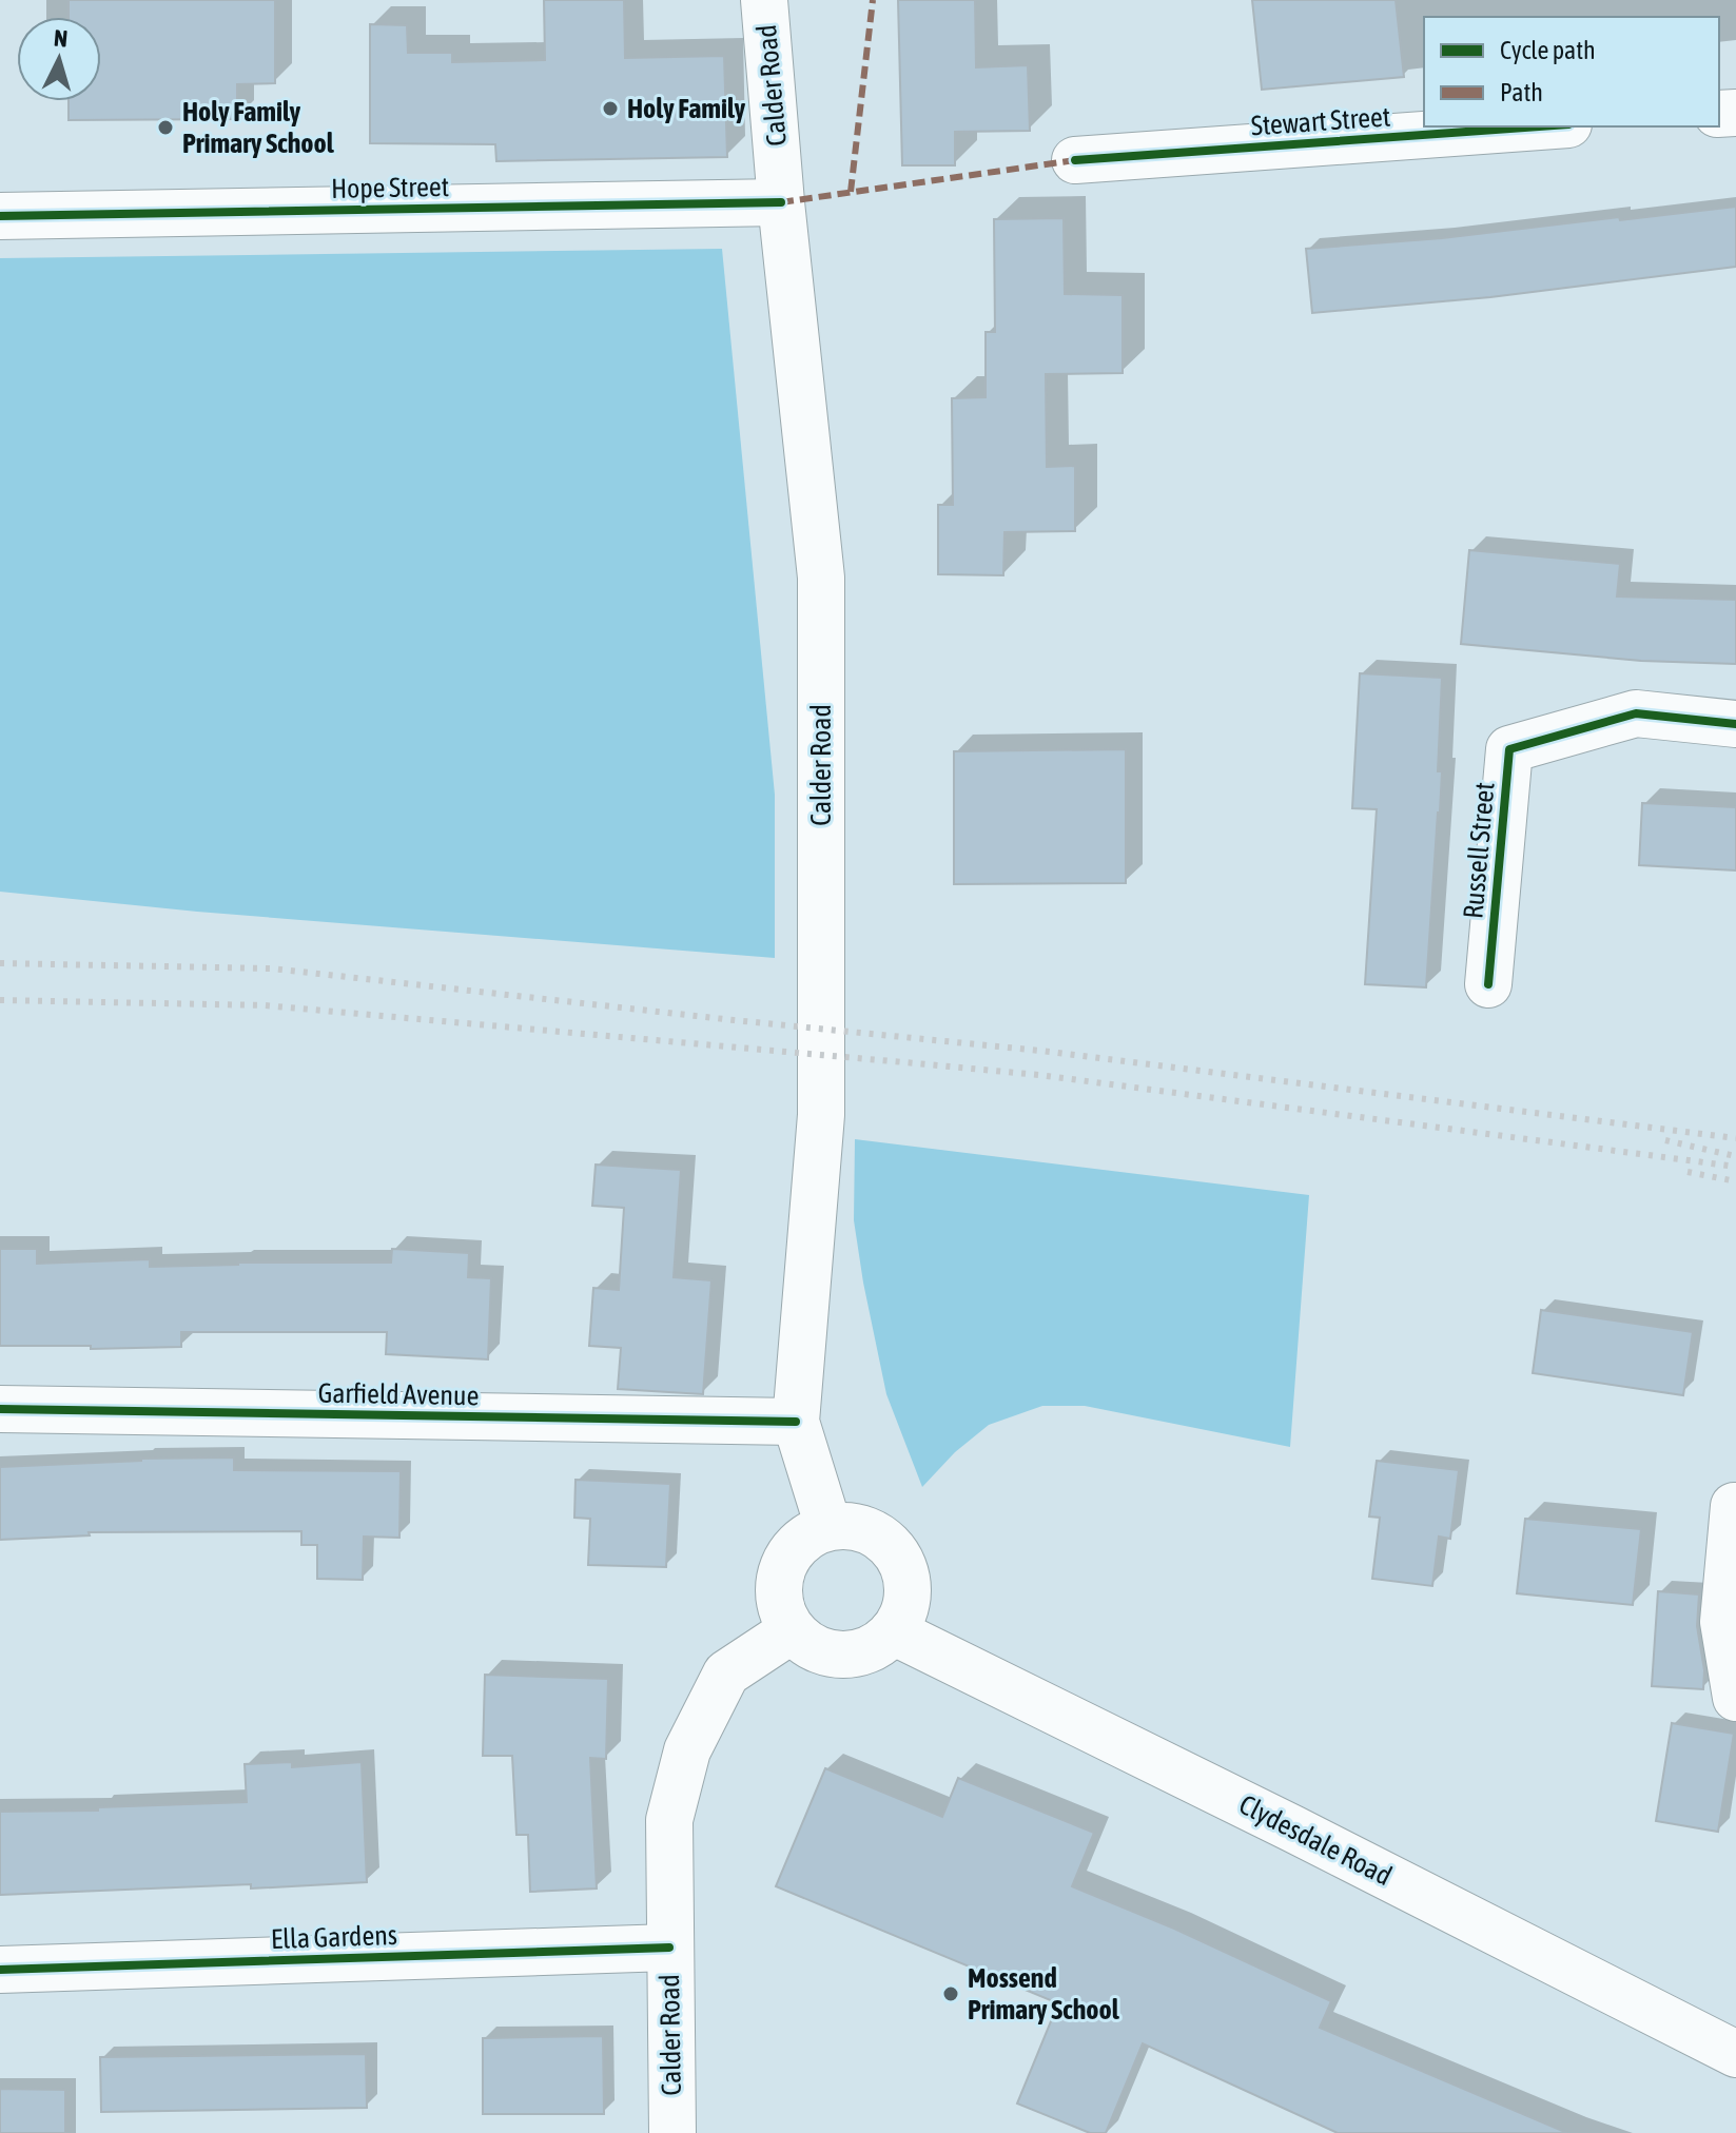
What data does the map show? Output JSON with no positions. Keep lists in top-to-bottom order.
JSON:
{
  "streets": {
    "street": [
      "Calder Road",
      "Stewart Street",
      "Hope Street",
      "Russell Street",
      "Garfield Avenue",
      "Clydesdale Road",
      "Ella Gardens"
    ]
  },
  "crossings": [
    ["Calder Road", "Hope Street"],
    ["Calder Road", "Garfield Avenue"],
    ["Calder Road", "Clydesdale Road"],
    ["Calder Road", "Ella Gardens"]
  ],
  "places": ["Holy Family", "Holy Family Primary School", "Mossend Primary School"],
  "legend": ["Cycle path", "Path"],
  "north": "top"
}
